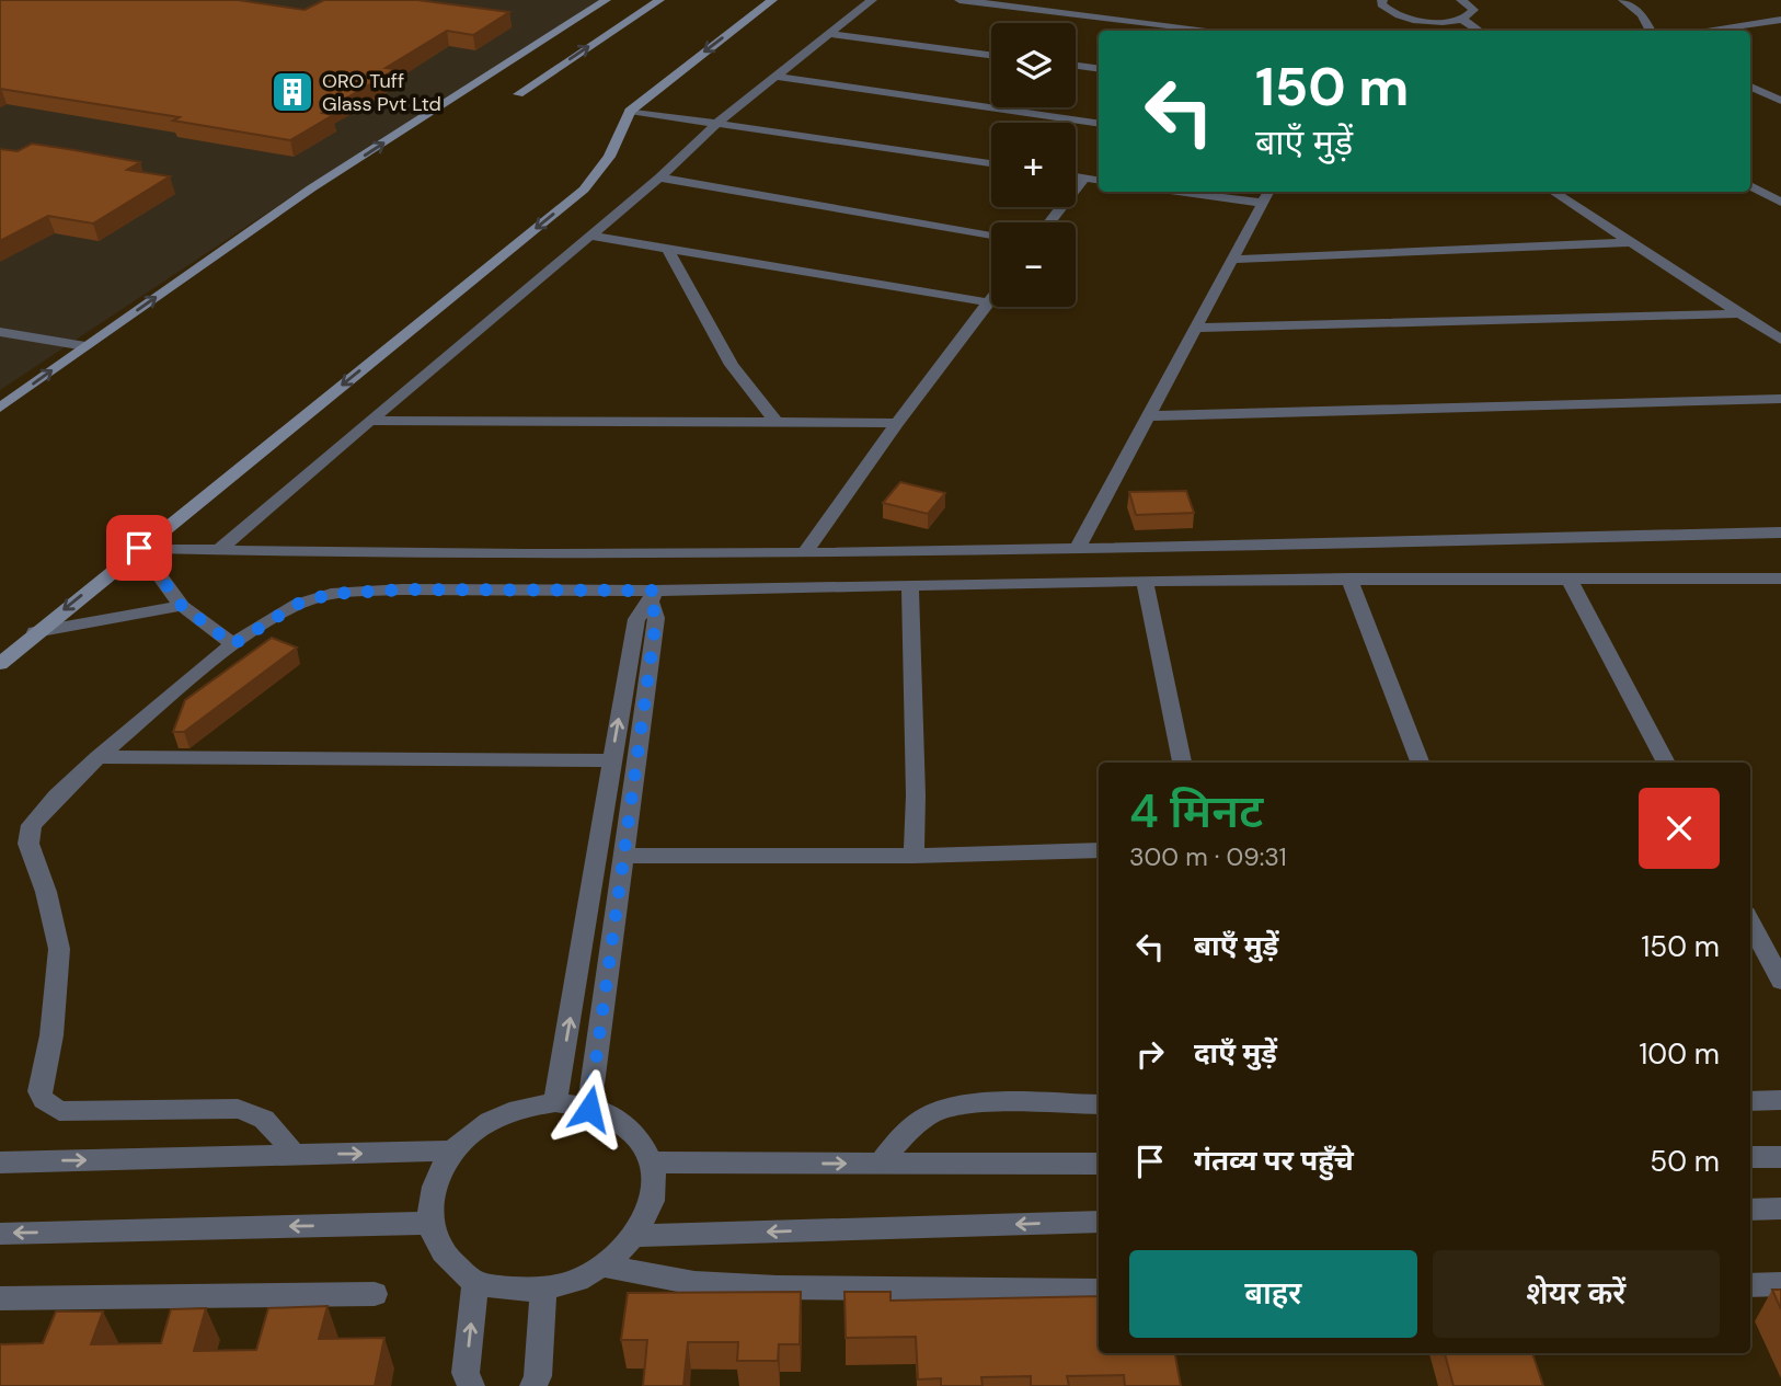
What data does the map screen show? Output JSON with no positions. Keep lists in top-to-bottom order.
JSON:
{
  "places": {
    "building": ["ORO Tuff Glass Pvt Ltd"]
  },
  "page": {
    "map_buttons": ["+", "−"],
    "turn": ["150 m", "बाएँ मुड़ें"],
    "heading": ["4 मिनट", "300 m · 09:31"],
    "list": [
      {
        "name": "बाएँ मुड़ें",
        "value": "150 m"
      },
      {
        "name": "दाएँ मुड़ें",
        "value": "100 m"
      },
      {
        "name": "गंतव्य पर पहुँचे",
        "value": "50 m"
      }
    ],
    "buttons": ["बाहर", "शेयर करें"]
  }
}
